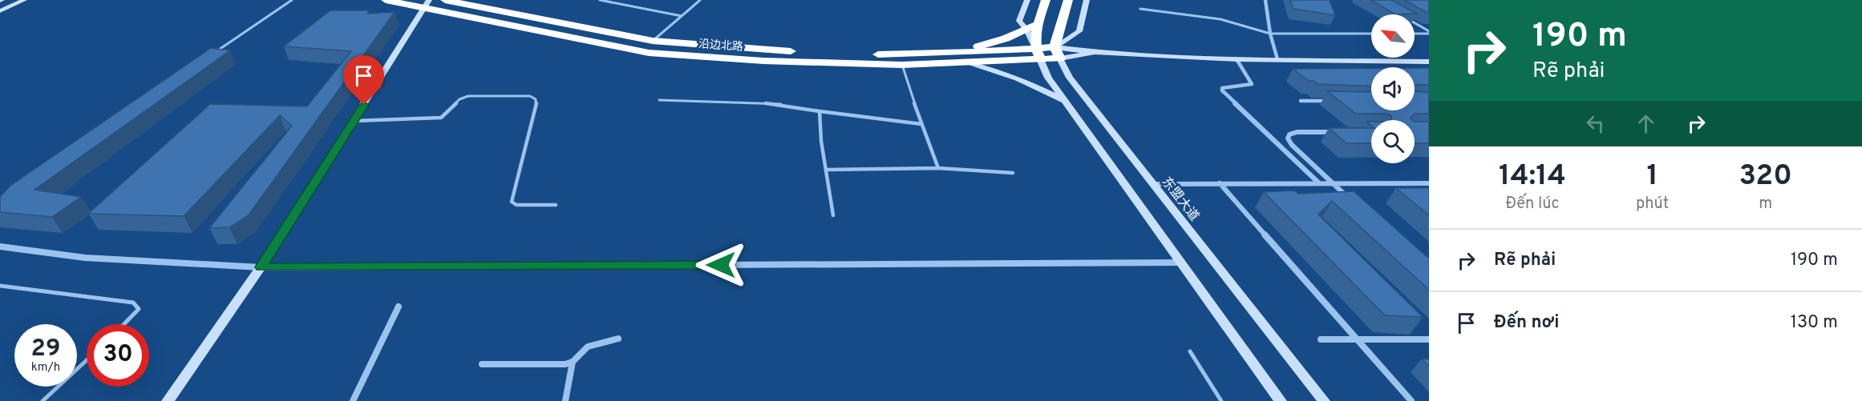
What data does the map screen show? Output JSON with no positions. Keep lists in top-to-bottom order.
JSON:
{
  "streets": {
    "highway": ["沿边北路", "东盟大道"]
  },
  "crossings": [
    ["沿边北路", "东盟大道"]
  ],
  "north": "top left",
  "page": {
    "turn": ["190 m", "Rẽ phải"],
    "eta": [
      "14:14",
      "Đến lúc",
      "1",
      "phút",
      "320",
      "m"
    ],
    "list": [
      {
        "name": "Rẽ phải",
        "value": "190 m"
      },
      {
        "name": "Đến nơi",
        "value": "130 m"
      }
    ],
    "speed": "29 km/h",
    "limit": "30"
  }
}
